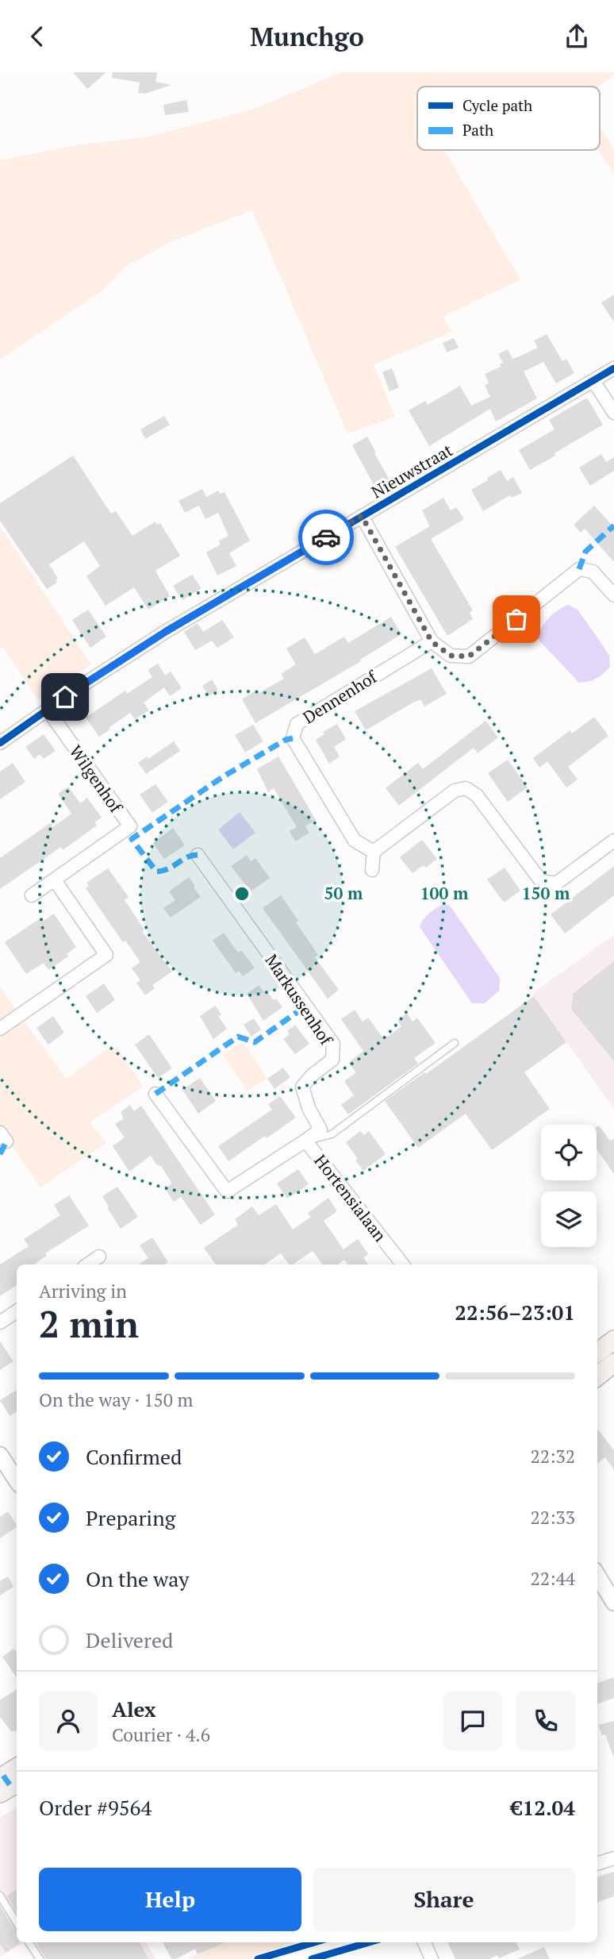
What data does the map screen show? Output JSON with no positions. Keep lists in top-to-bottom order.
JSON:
{
  "streets": {
    "street": [
      "Nieuwstraat",
      "Dennenhof",
      "Wilgenhof",
      "Markussenhof",
      "Hortensialaan"
    ]
  },
  "crossings": [
    ["Nieuwstraat", "Wilgenhof"],
    ["Markussenhof", "Hortensialaan"]
  ],
  "legend": ["Cycle path", "Path"],
  "page": {
    "header": "Munchgo",
    "heading": ["2 min", "Arriving in", "22:56–23:01"],
    "panel": [
      "Alex",
      "Courier · 4.6",
      "Order #9564",
      "€12.04"
    ],
    "bar": "On the way · 150 m",
    "list": [
      ["Confirmed", "22:32"],
      ["Preparing", "22:33"],
      ["On the way", "22:44"],
      "Delivered"
    ],
    "buttons": ["Help", "Share"]
  },
  "rings": ["50 m", "100 m", "150 m"]
}
